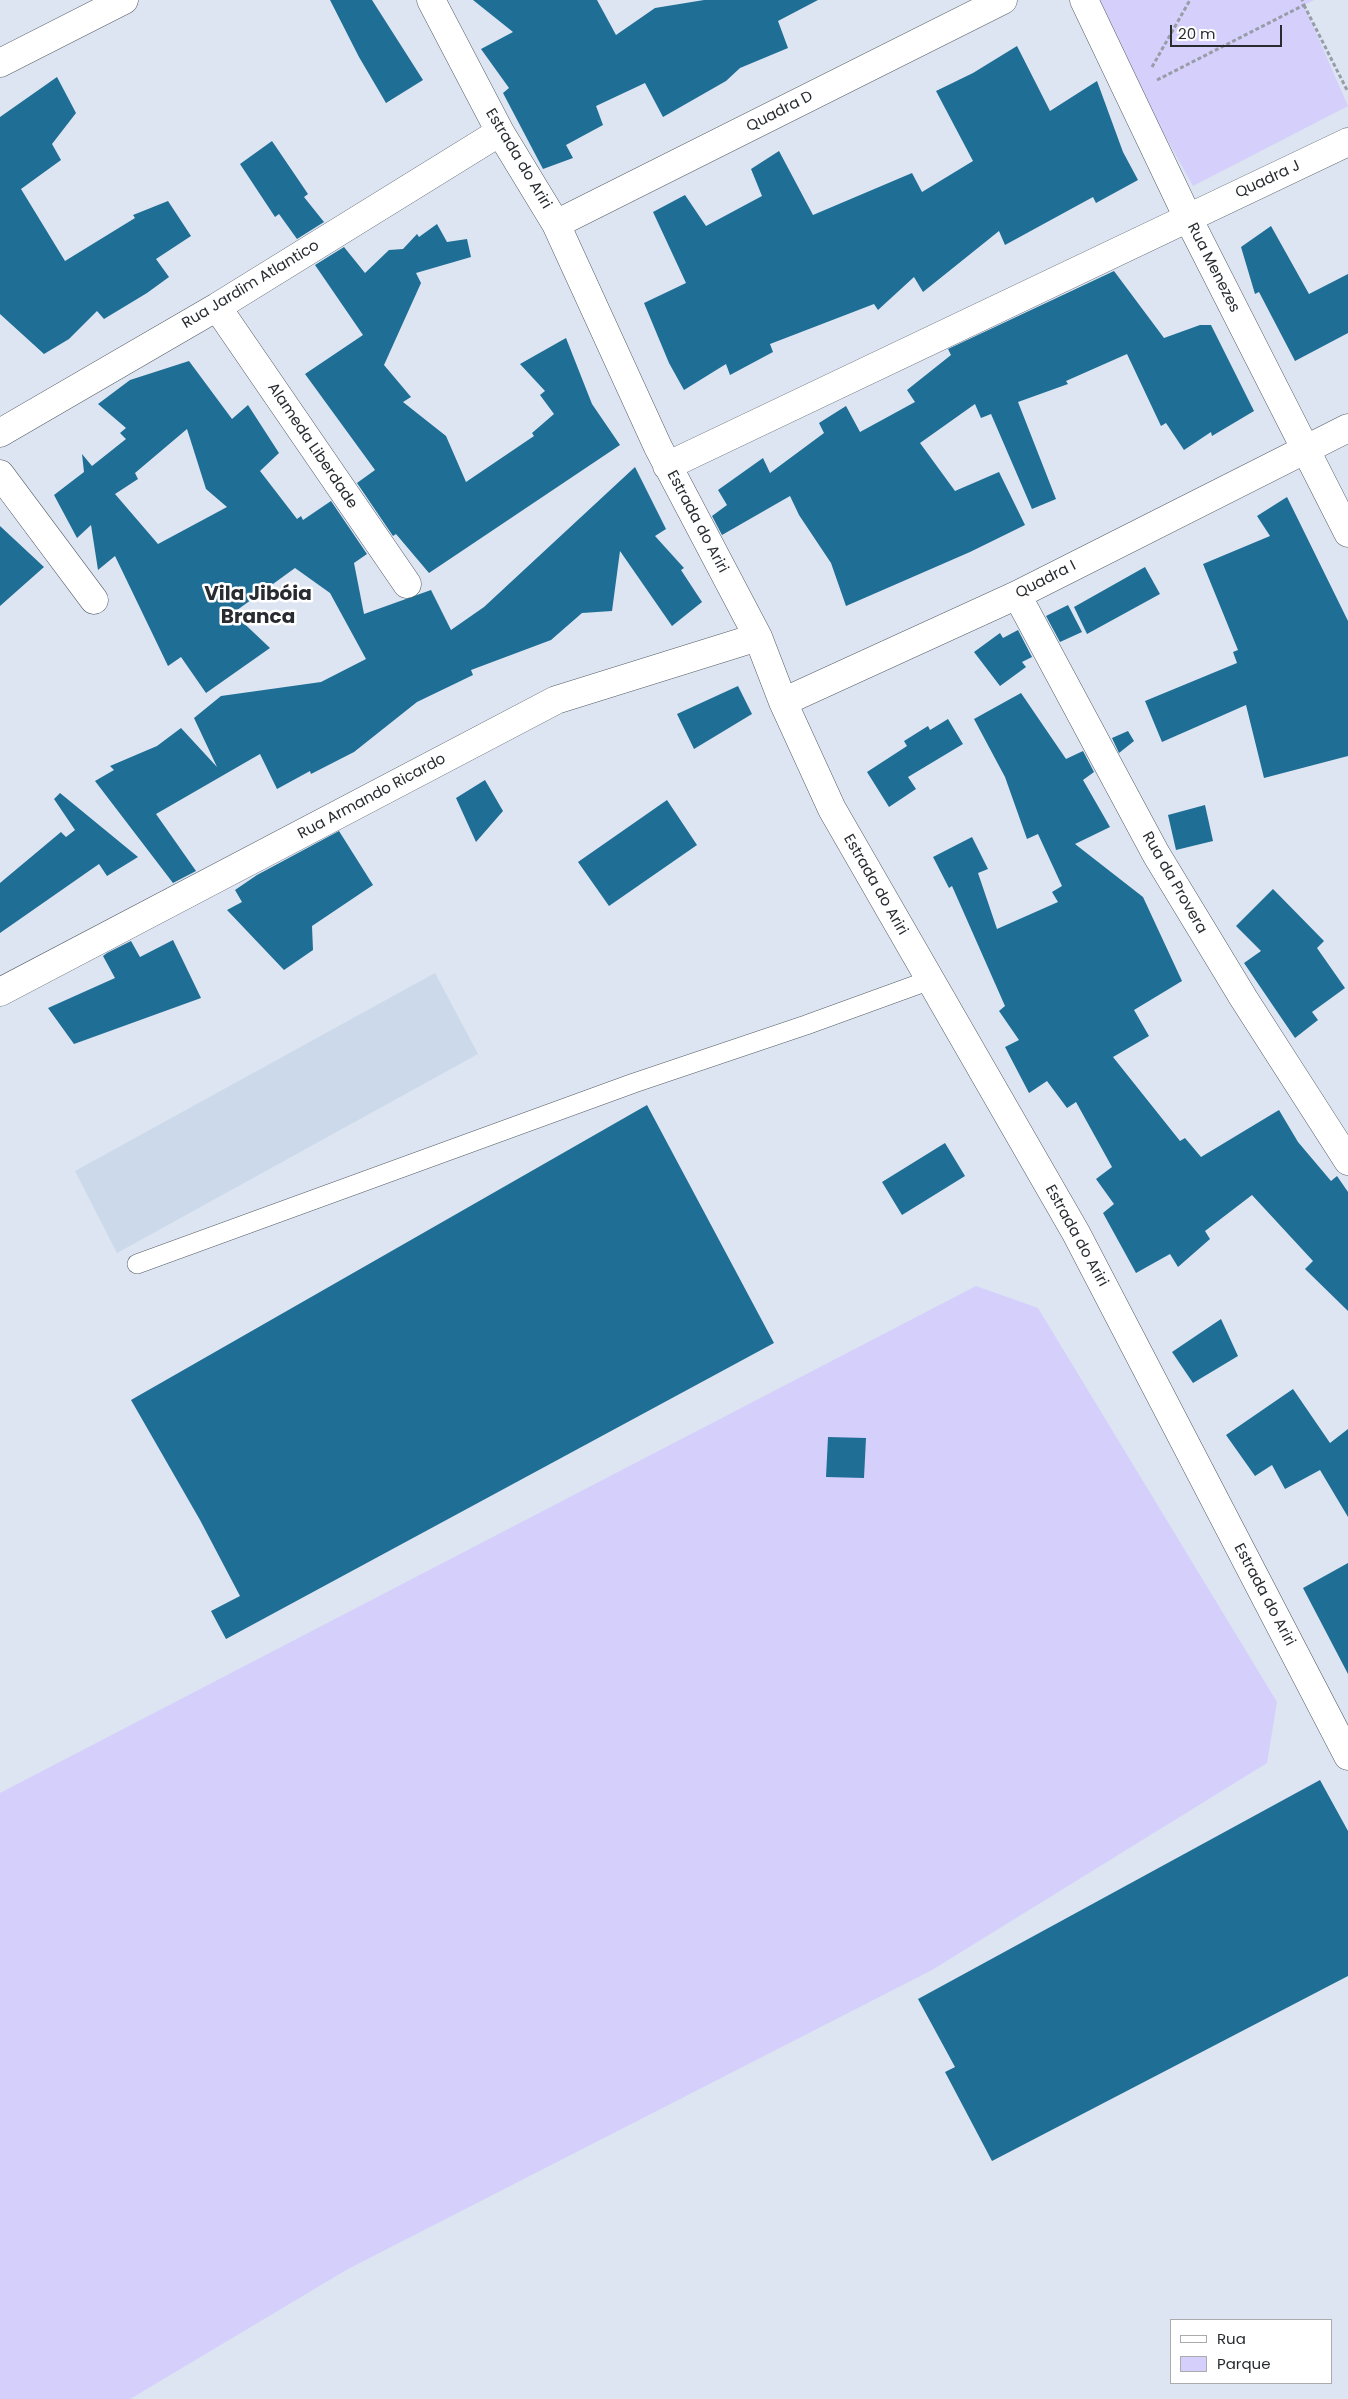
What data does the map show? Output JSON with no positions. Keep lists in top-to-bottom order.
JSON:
{
  "streets": {
    "street": [
      "Quadra D",
      "Estrada do Ariri",
      "Quadra J",
      "Rua Menezes",
      "Rua Jardim Atlantico",
      "Alameda Liberdade",
      "Quadra I",
      "Rua Armando Ricardo",
      "Rua da Provera"
    ]
  },
  "crossings": [
    ["Quadra D", "Estrada do Ariri"],
    ["Estrada do Ariri", "Rua Jardim Atlantico"],
    ["Estrada do Ariri", "Quadra I"],
    ["Estrada do Ariri", "Rua Armando Ricardo"],
    ["Quadra J", "Rua Menezes"],
    ["Rua Menezes", "Quadra I"],
    ["Rua Jardim Atlantico", "Alameda Liberdade"],
    ["Quadra I", "Rua da Provera"]
  ],
  "districts": ["Vila Jibóia Branca"],
  "legend": ["Rua", "Parque"],
  "scale_bar": "20 m"
}
